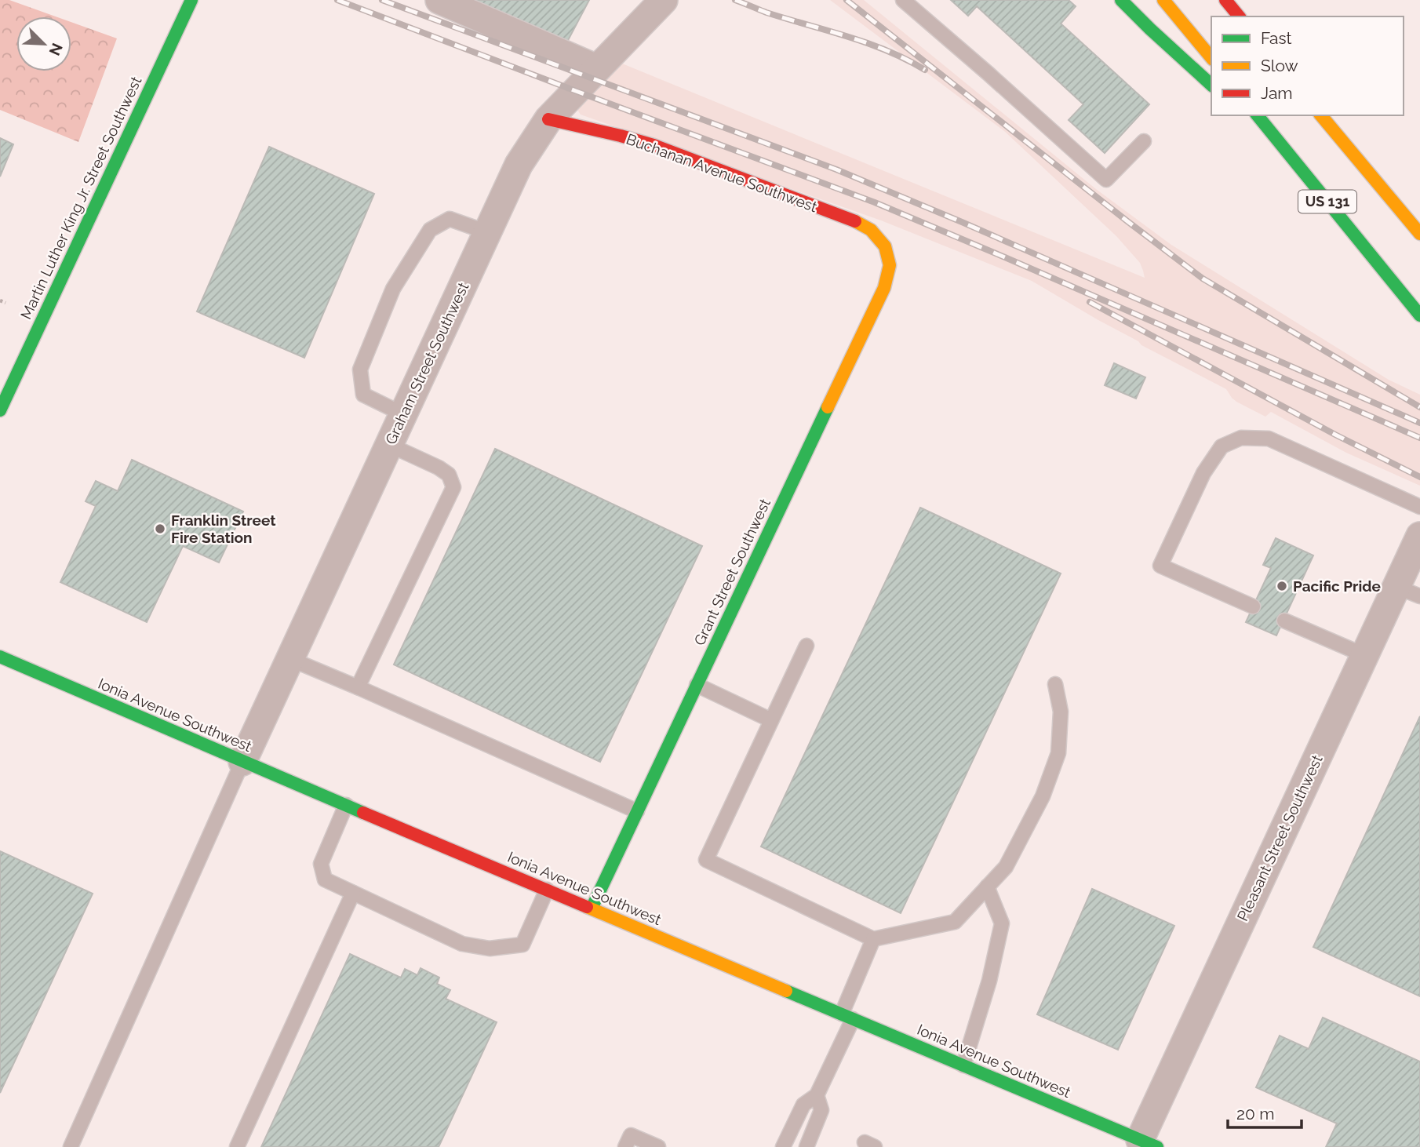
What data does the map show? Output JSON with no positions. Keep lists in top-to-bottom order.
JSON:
{
  "streets": {
    "main road": [
      "Buchanan Avenue Southwest",
      "Martin Luther King Jr. Street Southwest",
      "US 131",
      "Grant Street Southwest",
      "Ionia Avenue Southwest"
    ],
    "street": ["Graham Street Southwest", "Pleasant Street Southwest"]
  },
  "crossings": [
    ["Buchanan Avenue Southwest", "Graham Street Southwest"],
    ["Buchanan Avenue Southwest", "Grant Street Southwest"],
    ["Graham Street Southwest", "Ionia Avenue Southwest"],
    ["Grant Street Southwest", "Ionia Avenue Southwest"],
    ["Ionia Avenue Southwest", "Pleasant Street Southwest"]
  ],
  "places": ["Franklin Street Fire Station", "Pacific Pride"],
  "legend": ["Fast", "Slow", "Jam"],
  "scale_bar": "20 m",
  "north": "bottom right"
}
